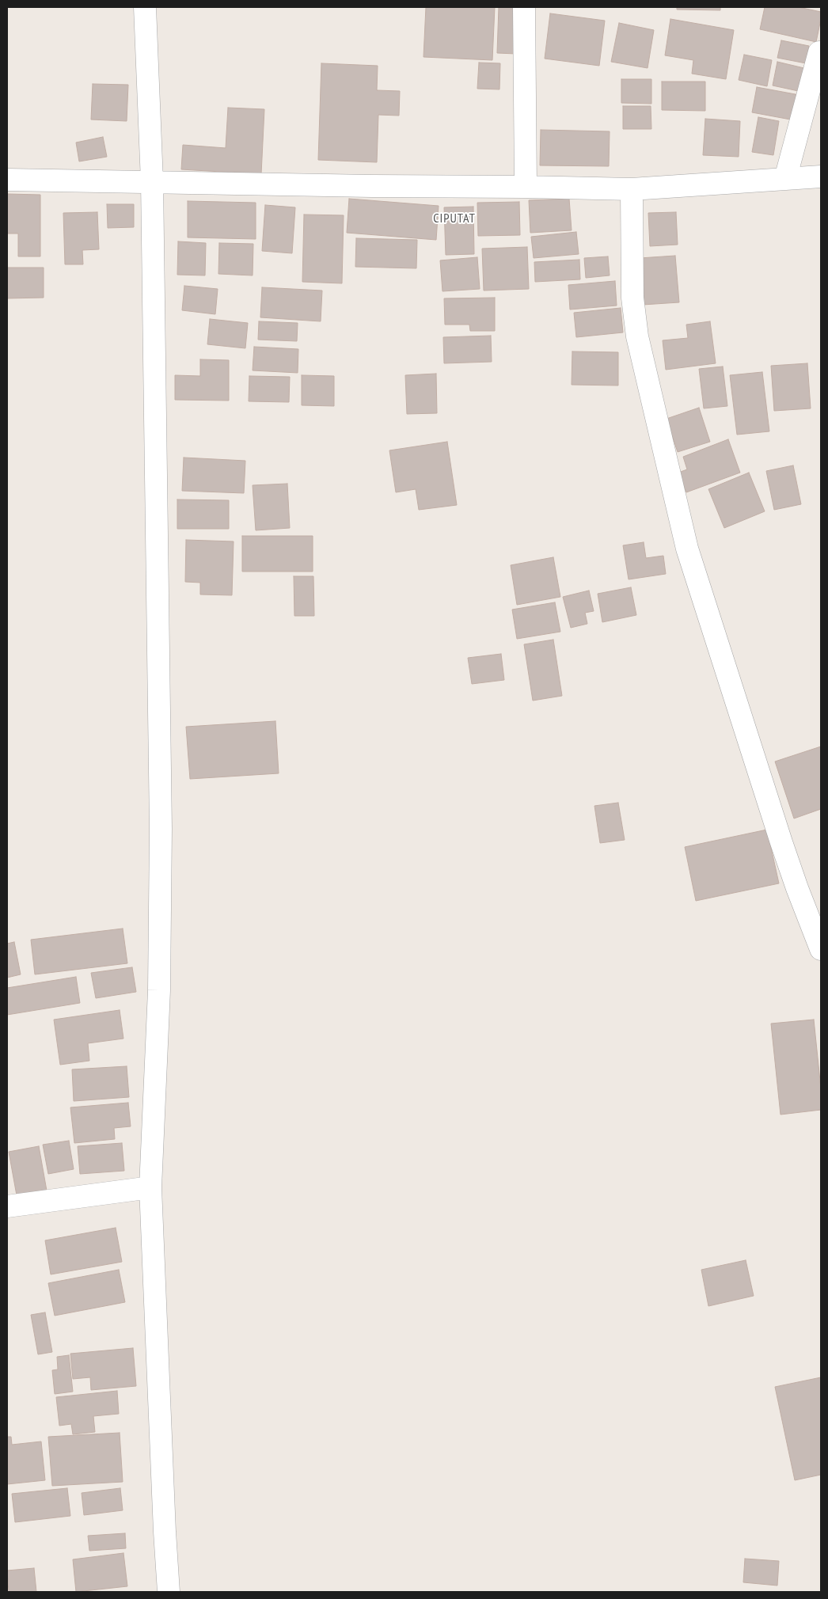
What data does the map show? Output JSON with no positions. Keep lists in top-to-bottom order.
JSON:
{
  "districts": ["CIPUTAT"]
}
